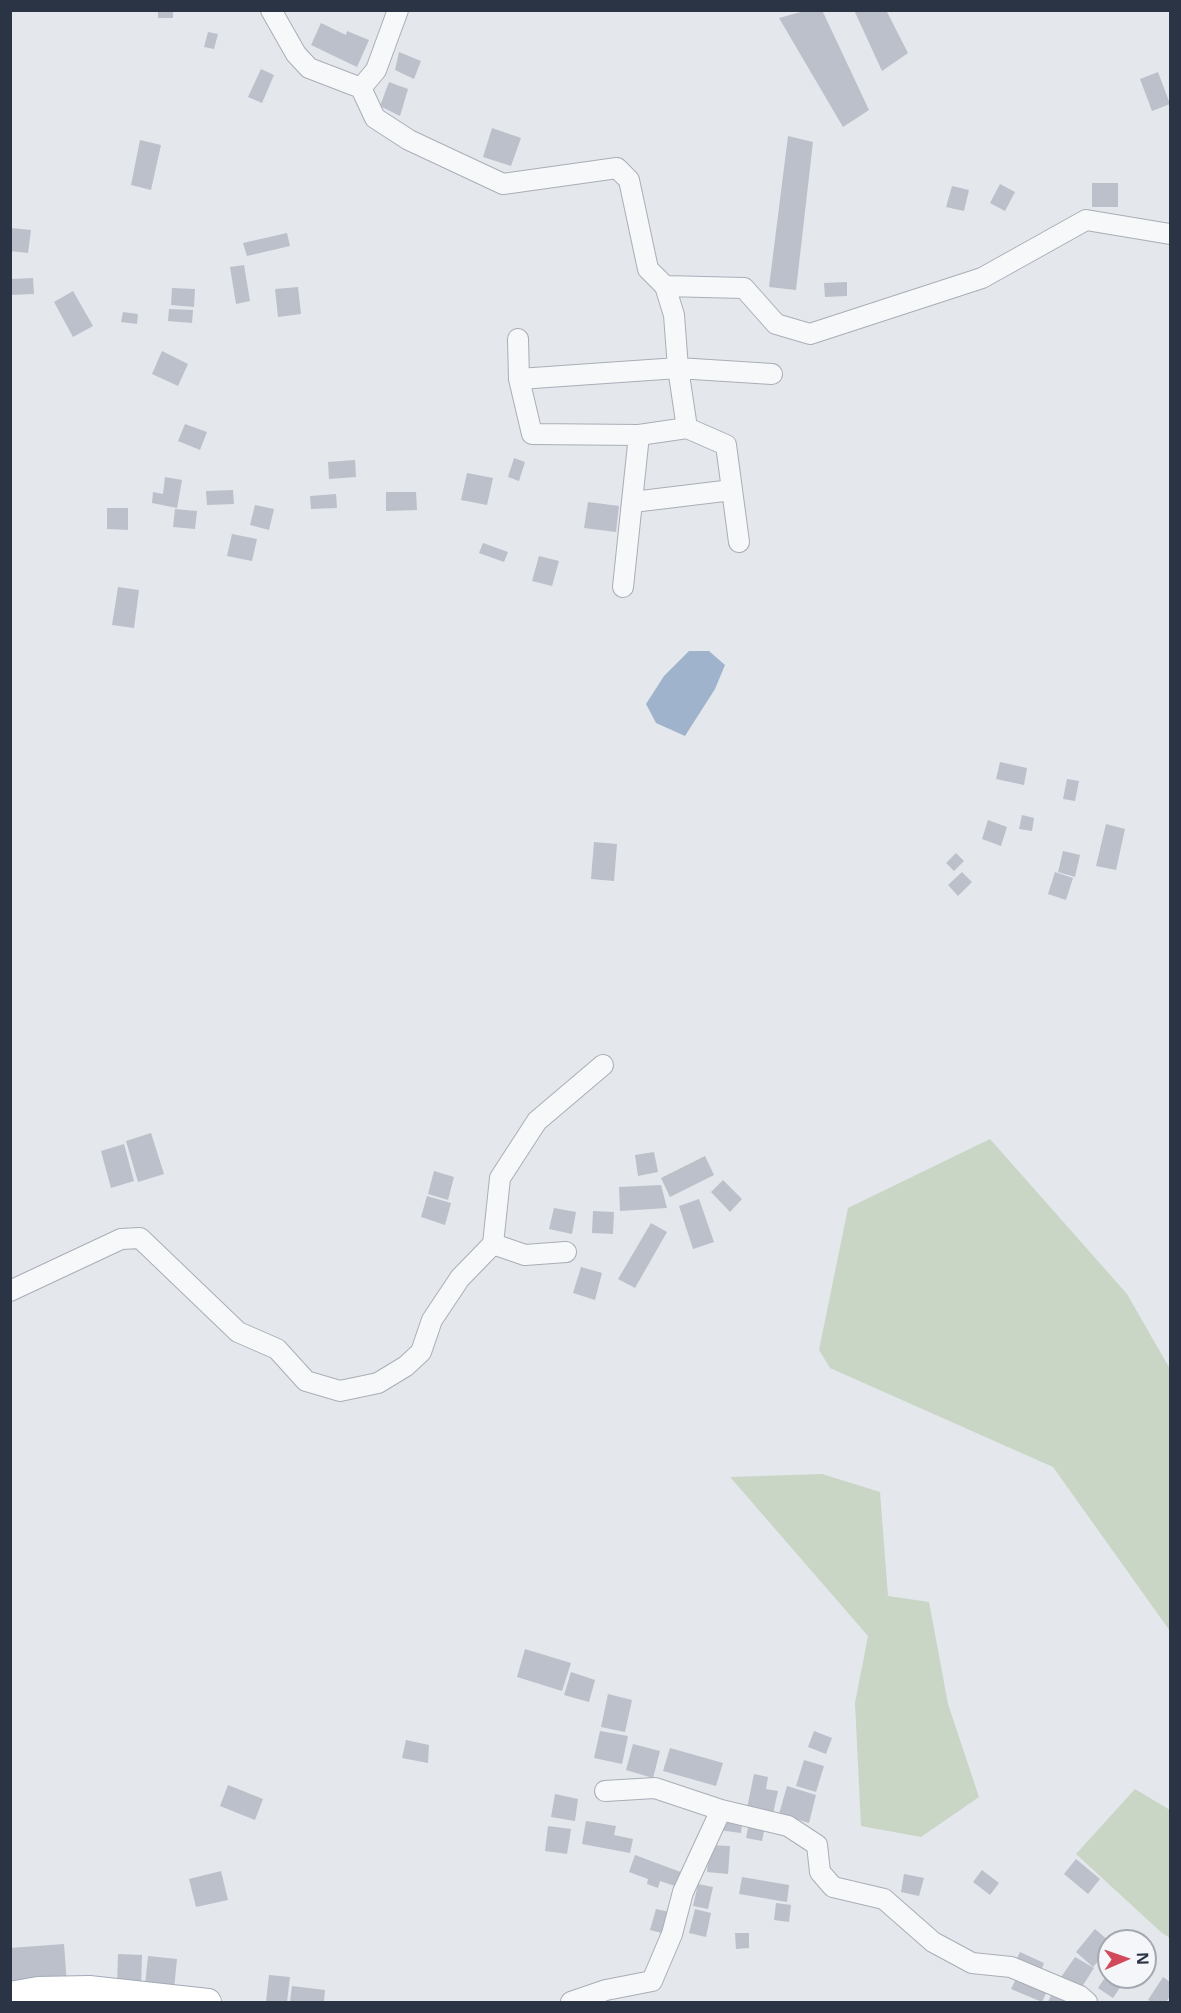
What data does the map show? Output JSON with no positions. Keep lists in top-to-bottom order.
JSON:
{
  "north": "right"
}
